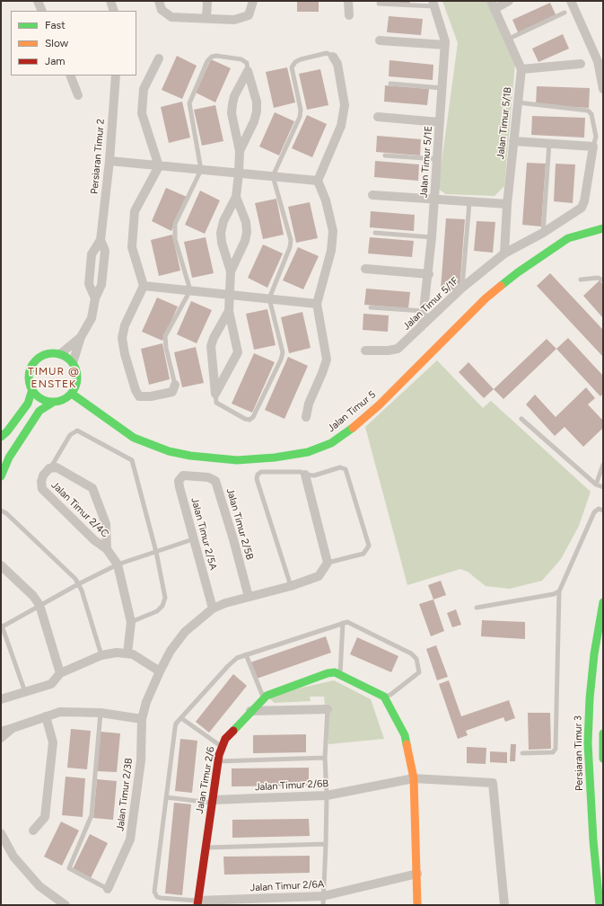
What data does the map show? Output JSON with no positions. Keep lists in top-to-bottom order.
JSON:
{
  "streets": {
    "street": [
      "Jalan Timur 5/1B",
      "Persiaran Timur 2",
      "Jalan Timur 5/1E",
      "Jalan Timur 5/1F",
      "Jalan Timur 5",
      "Jalan Timur 2/4C",
      "Jalan Timur 2/5B",
      "Jalan Timur 2/5A",
      "Persiaran Timur 3",
      "Jalan Timur 2/6",
      "Jalan Timur 2/6B",
      "Jalan Timur 2/3B",
      "Jalan Timur 2/6A"
    ]
  },
  "crossings": [
    ["Jalan Timur 5/1B", "Jalan Timur 5/1F"],
    ["Persiaran Timur 2", "Jalan Timur 5"],
    ["Jalan Timur 5/1E", "Jalan Timur 5/1F"],
    ["Jalan Timur 2/5B", "Jalan Timur 2/5A"],
    ["Jalan Timur 2/5A", "Jalan Timur 2/3B"],
    ["Jalan Timur 2/6", "Jalan Timur 2/6B"],
    ["Jalan Timur 2/6", "Jalan Timur 2/6A"]
  ],
  "districts": ["TIMUR @ ENSTEK"],
  "legend": ["Fast", "Slow", "Jam"]
}
